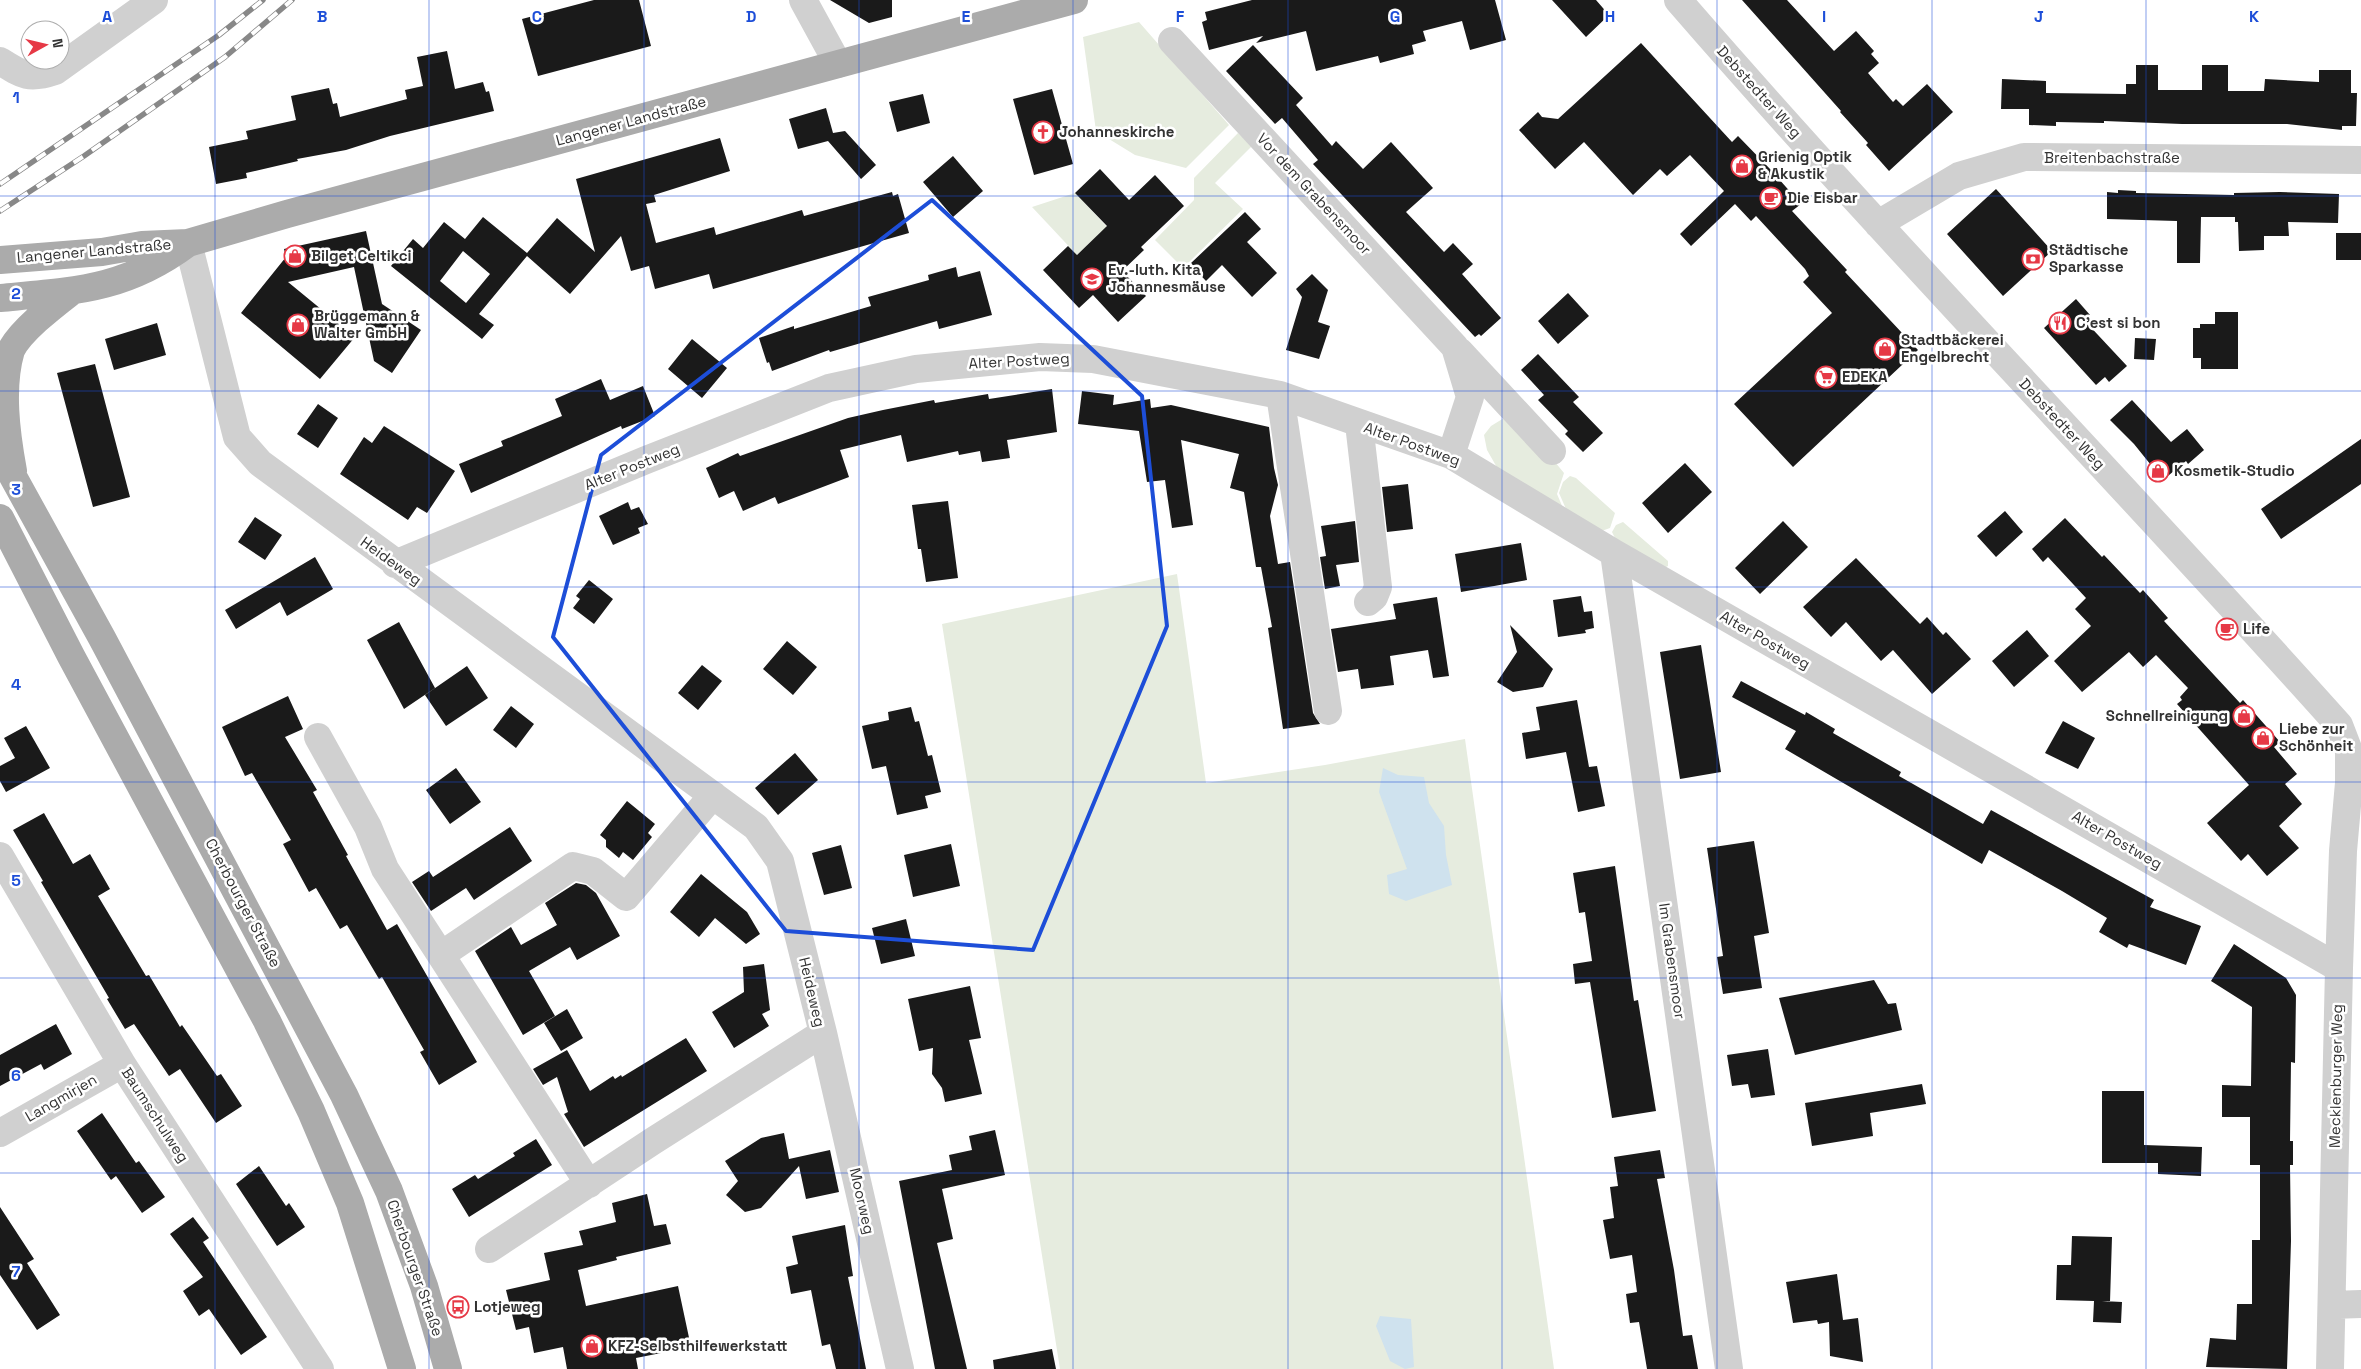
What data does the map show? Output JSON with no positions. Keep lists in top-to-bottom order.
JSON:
{
  "streets": {
    "main road": ["Langener Landstraße", "Cherbourger Straße"],
    "street": [
      "Debstedter Weg",
      "Breitenbachstraße",
      "Vor dem Grabensmoor",
      "Alter Postweg",
      "Heideweg",
      "Im Grabensmoor",
      "Mecklenburger Weg",
      "Langmirjen",
      "Baumschulweg",
      "Moorweg"
    ]
  },
  "crossings": [
    ["Debstedter Weg", "Breitenbachstraße"],
    ["Debstedter Weg", "Mecklenburger Weg"],
    ["Langener Landstraße", "Heideweg"],
    ["Vor dem Grabensmoor", "Alter Postweg"],
    ["Alter Postweg", "Heideweg"],
    ["Alter Postweg", "Im Grabensmoor"],
    ["Alter Postweg", "Mecklenburger Weg"],
    ["Heideweg", "Moorweg"],
    ["Langmirjen", "Baumschulweg"]
  ],
  "places": {
    "church": ["Johanneskirche"],
    "shop": [
      "Grienig Optik & Akustik",
      "Bilget Celtikci",
      "Brüggemann & Walter GmbH",
      "Stadtbäckerei Engelbrecht",
      "Kosmetik-Studio",
      "Schnellreinigung",
      "Liebe zur Schönheit",
      "KFZ-Selbsthilfewerkstatt"
    ],
    "cafe": ["Die Eisbar", "Life"],
    "bank": ["Städtische Sparkasse"],
    "school or university": ["Ev.-luth. Kita Johannesmäuse"],
    "restaurant": ["C'est si bon"],
    "supermarket": ["EDEKA"],
    "bus stop": ["Lotjeweg"]
  },
  "north": "right",
  "grid": {
    "columns": [
      "A",
      "B",
      "C",
      "D",
      "E",
      "F",
      "G",
      "H",
      "I",
      "J",
      "K"
    ],
    "rows": [
      "1",
      "2",
      "3",
      "4",
      "5",
      "6",
      "7"
    ]
  }
}
